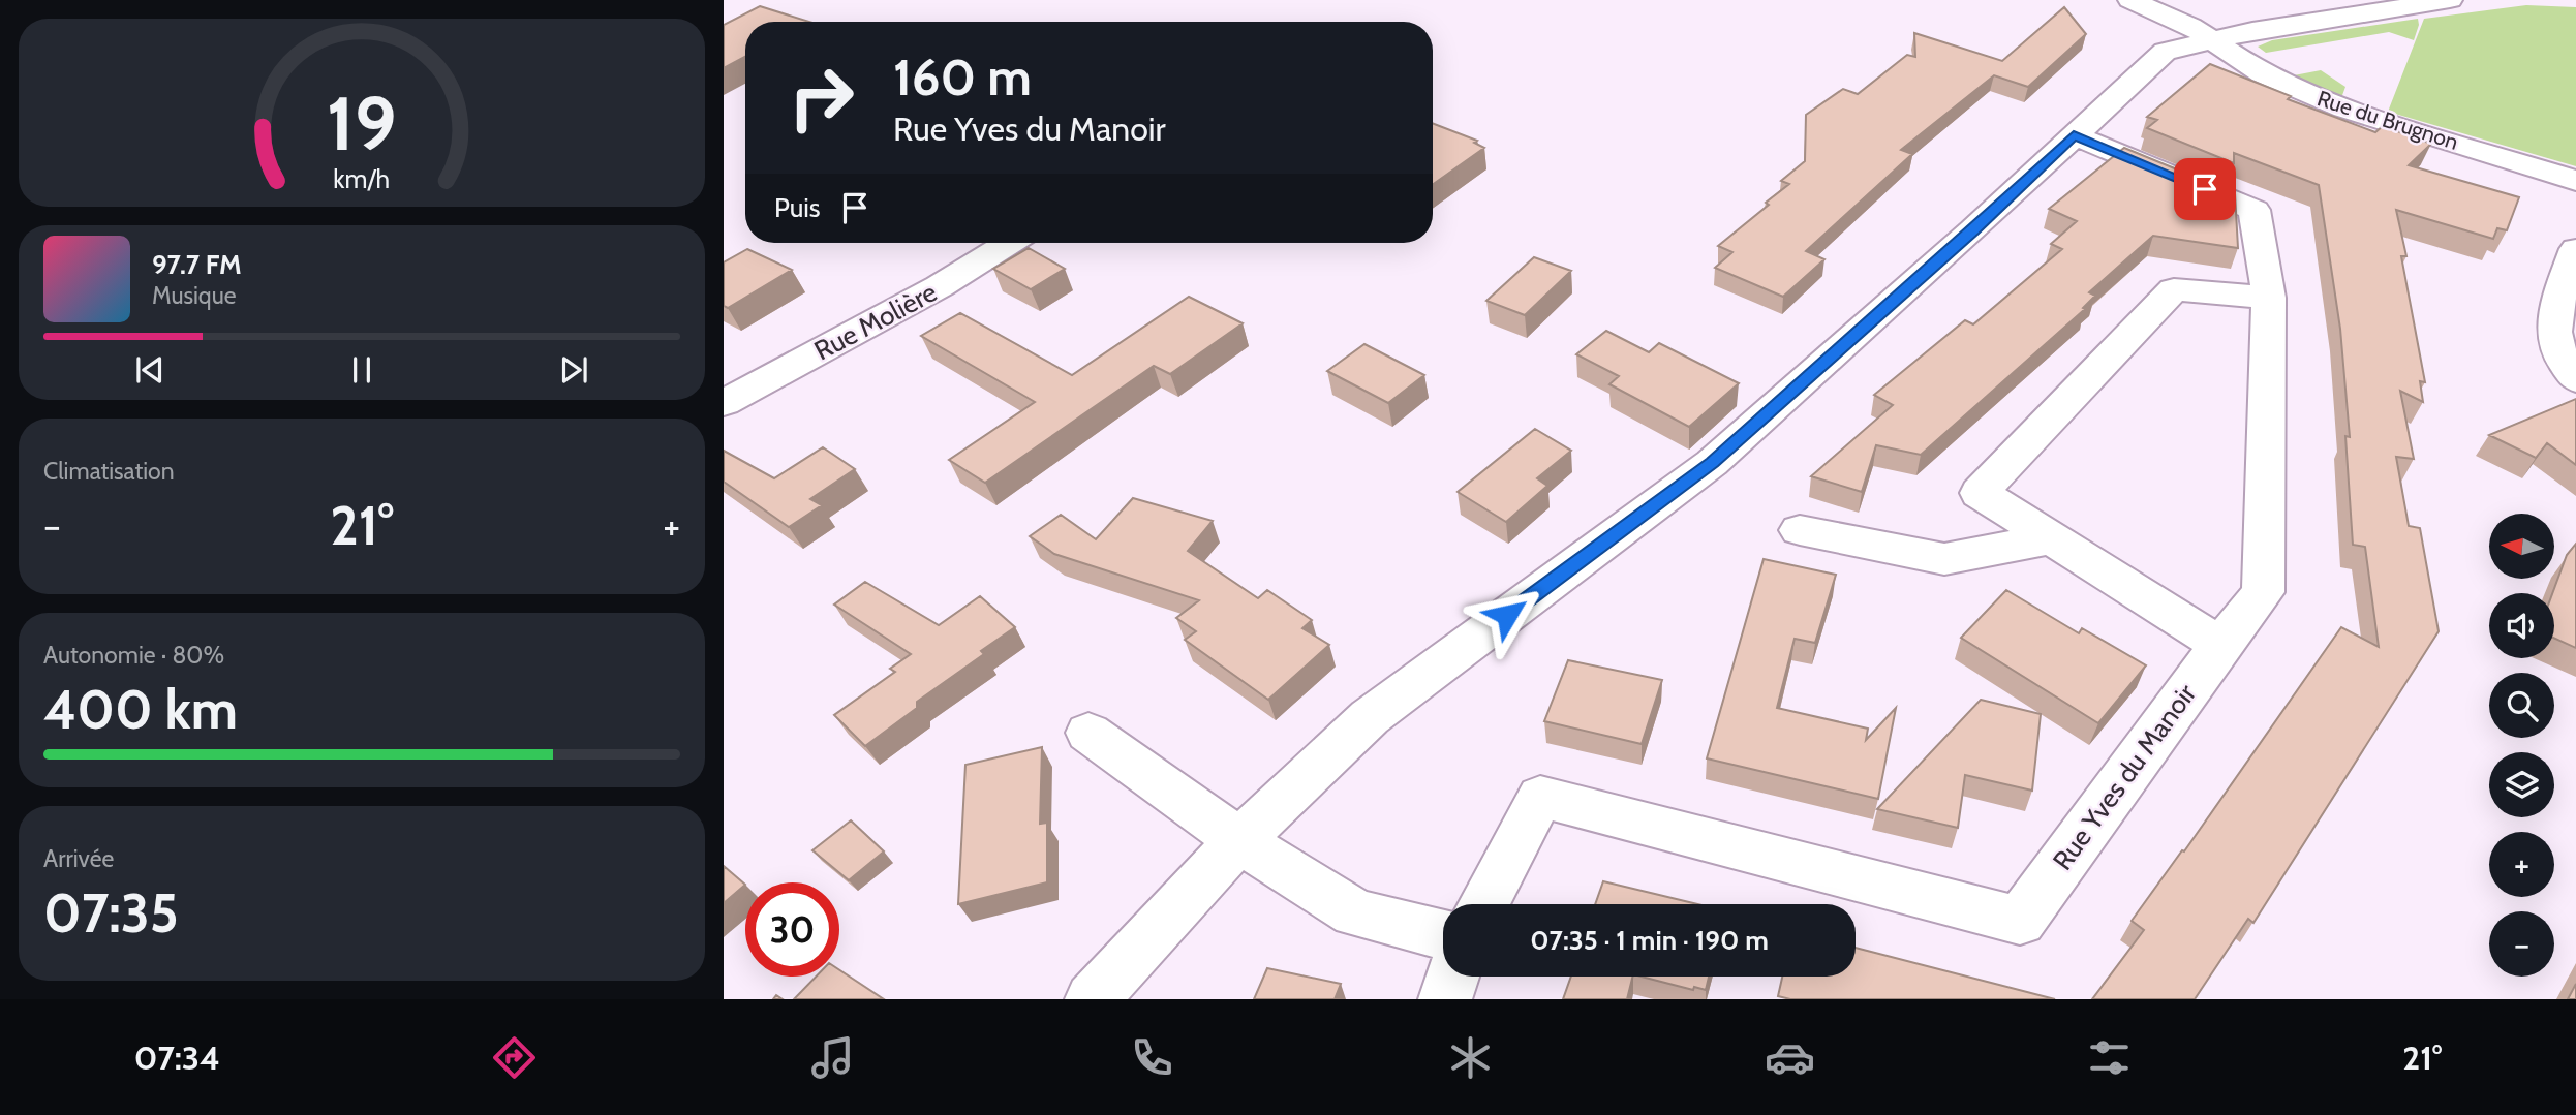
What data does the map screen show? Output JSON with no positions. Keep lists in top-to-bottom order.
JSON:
{
  "streets": {
    "street": ["Rue du Brugnon", "Rue Molière", "Rue Yves du Manoir"]
  },
  "north": "left",
  "page": {
    "turn": ["160 m", "Rue Yves du Manoir"],
    "then": "Puis",
    "song": ["97.7 FM", "Musique"],
    "tile": [
      "Climatisation",
      ["Autonomie · 80%", "400 km"],
      ["Arrivée", "07:35"]
    ],
    "heat": ["−", "21°", "+"],
    "map_buttons": ["+", "−"],
    "limit": "30",
    "trip": "07:35 · 1 min · 190 m",
    "tabs": ["07:34", "21°"],
    "gauge": ["19", "km/h"]
  }
}
